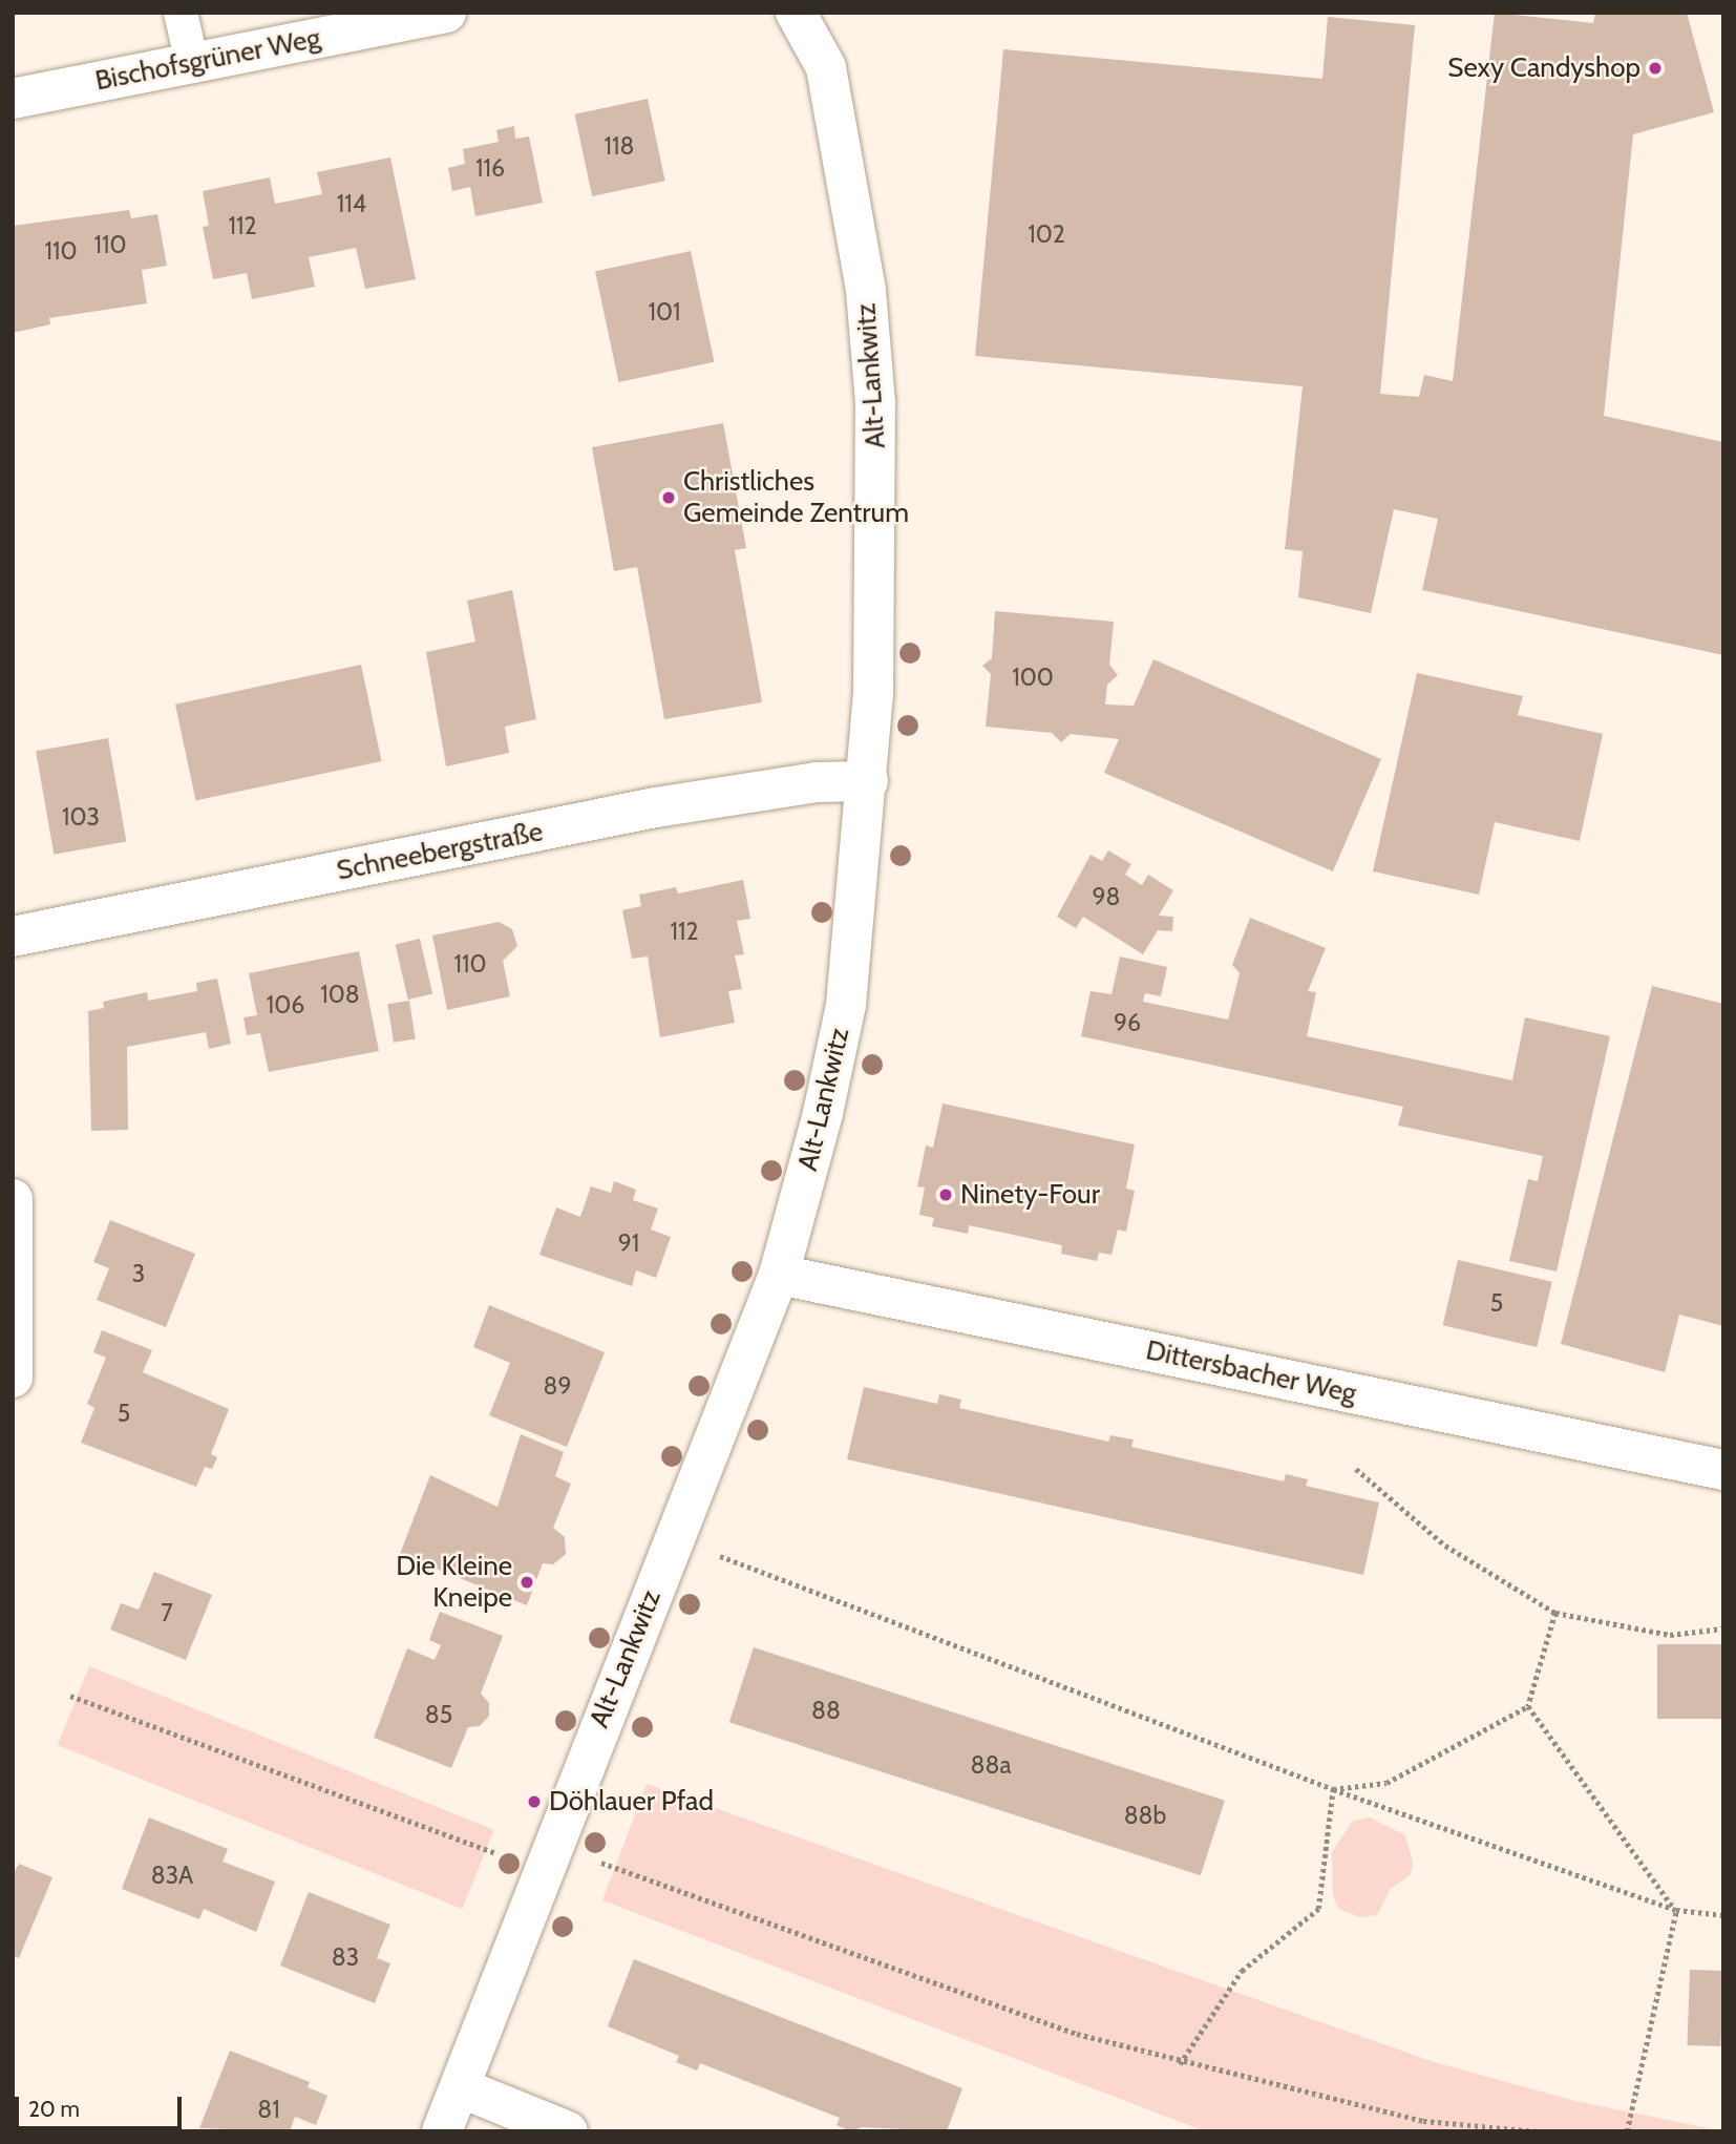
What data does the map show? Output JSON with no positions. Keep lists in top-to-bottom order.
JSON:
{
  "streets": {
    "street": [
      "Bischofsgrüner Weg",
      "Alt-Lankwitz",
      "Schneebergstraße",
      "Dittersbacher Weg"
    ]
  },
  "crossings": [
    ["Alt-Lankwitz", "Schneebergstraße"],
    ["Alt-Lankwitz", "Dittersbacher Weg"]
  ],
  "places": [
    "Sexy Candyshop",
    "Christliches Gemeinde Zentrum",
    "Ninety-Four",
    "Die Kleine Kneipe",
    "Döhlauer Pfad"
  ],
  "house_numbers": [
    "118",
    "116",
    "114",
    "112",
    "102",
    "110",
    "110",
    "101",
    "100",
    "103",
    "98",
    "112",
    "110",
    "108",
    "106",
    "96",
    "91",
    "3",
    "5",
    "89",
    "5",
    "7",
    "88",
    "85",
    "88a",
    "88b",
    "83A",
    "83",
    "81"
  ],
  "scale_bar": "20 m"
}
